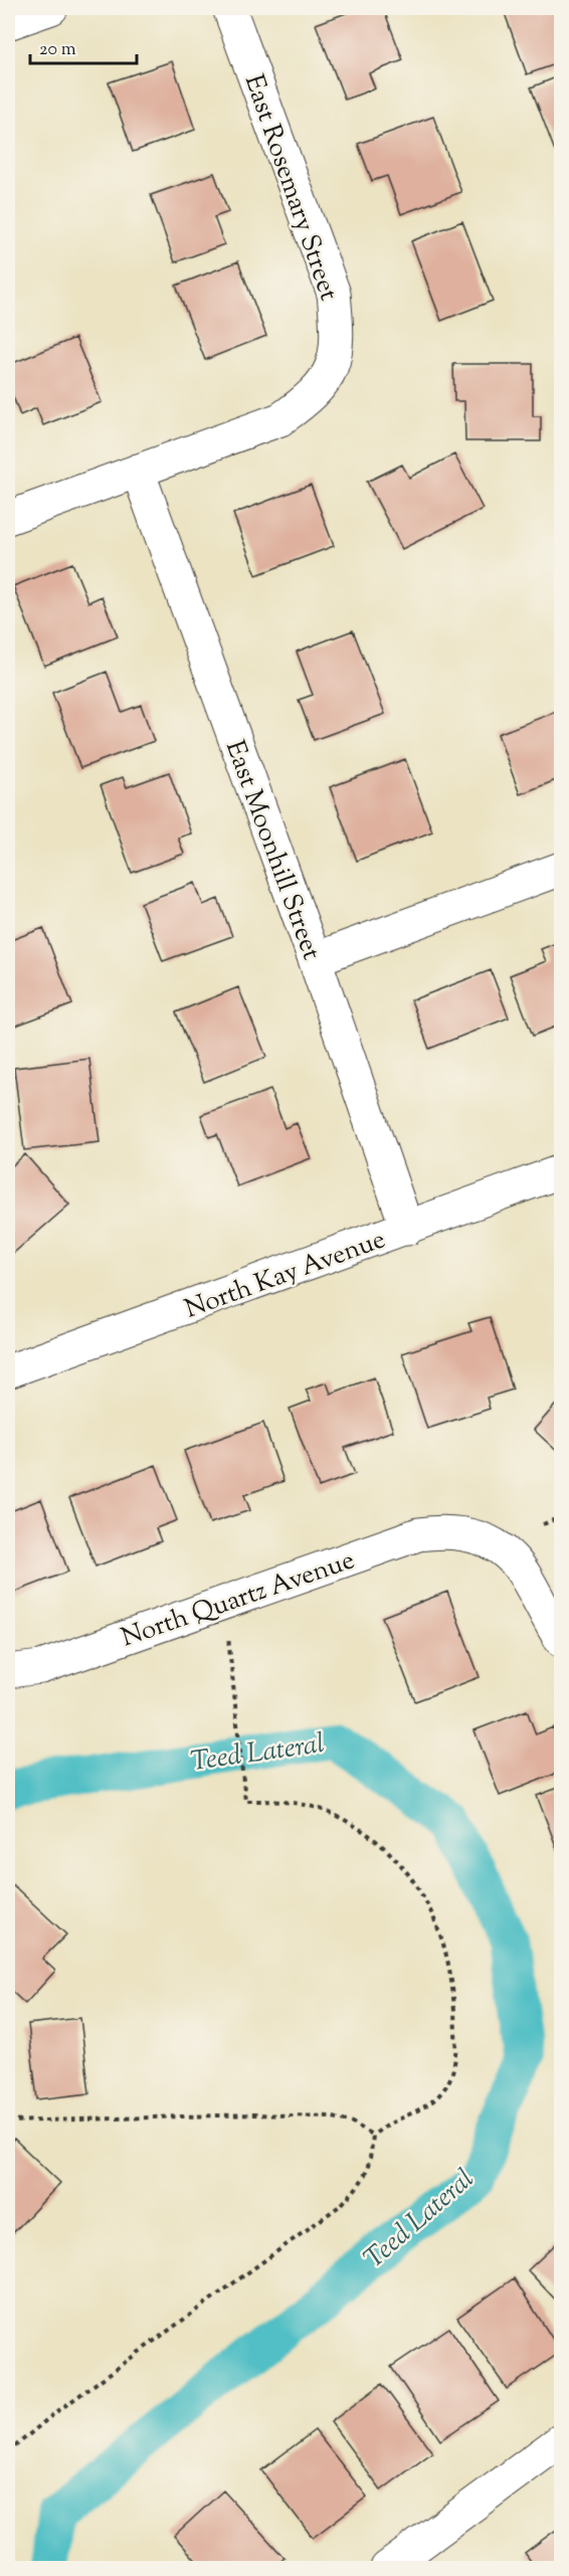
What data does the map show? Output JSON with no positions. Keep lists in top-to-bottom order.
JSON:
{
  "streets": {
    "street": [
      "East Rosemary Street",
      "East Moonhill Street",
      "North Kay Avenue",
      "North Quartz Avenue"
    ]
  },
  "crossings": [
    ["East Rosemary Street", "East Moonhill Street"],
    ["East Moonhill Street", "North Kay Avenue"]
  ],
  "water": ["Teed Lateral"],
  "scale_bar": "20 m"
}
